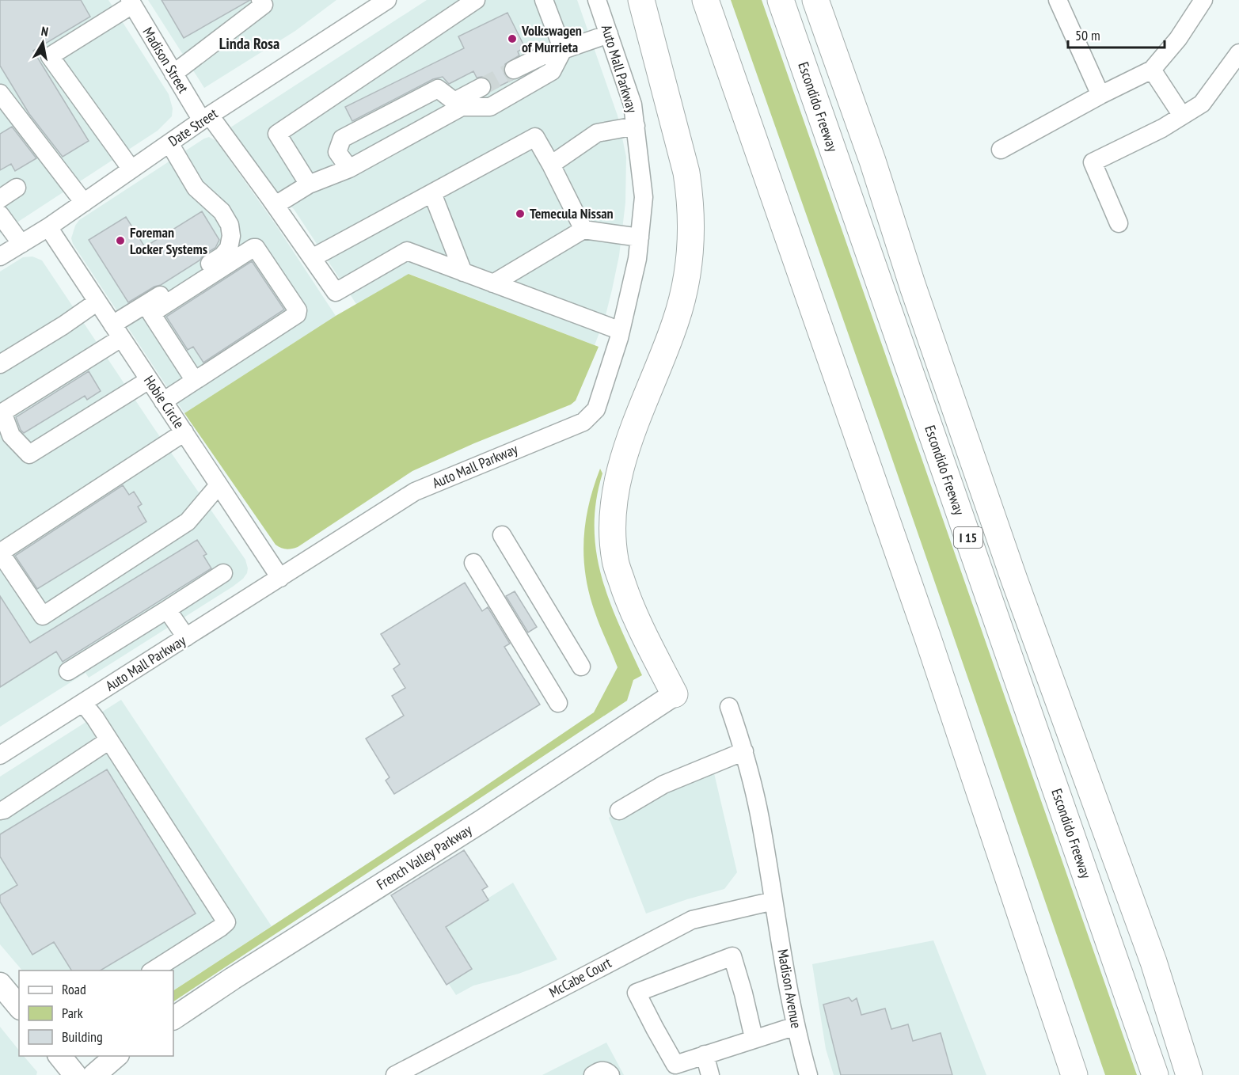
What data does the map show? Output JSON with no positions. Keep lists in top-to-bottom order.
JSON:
{
  "streets": {
    "highway": ["Escondido Freeway", "I 15"],
    "main road": ["French Valley Parkway"],
    "street": [
      "Madison Street",
      "Auto Mall Parkway",
      "Date Street",
      "Hobie Circle",
      "McCabe Court",
      "Madison Avenue"
    ]
  },
  "crossings": [
    ["Madison Street", "Date Street"],
    ["Auto Mall Parkway", "Hobie Circle"],
    ["Date Street", "Hobie Circle"],
    ["McCabe Court", "Madison Avenue"]
  ],
  "districts": ["Linda Rosa"],
  "places": ["Volkswagen of Murrieta", "Temecula Nissan", "Foreman Locker Systems"],
  "legend": ["Road", "Park", "Building"],
  "scale_bar": "50 m",
  "north": "top"
}
